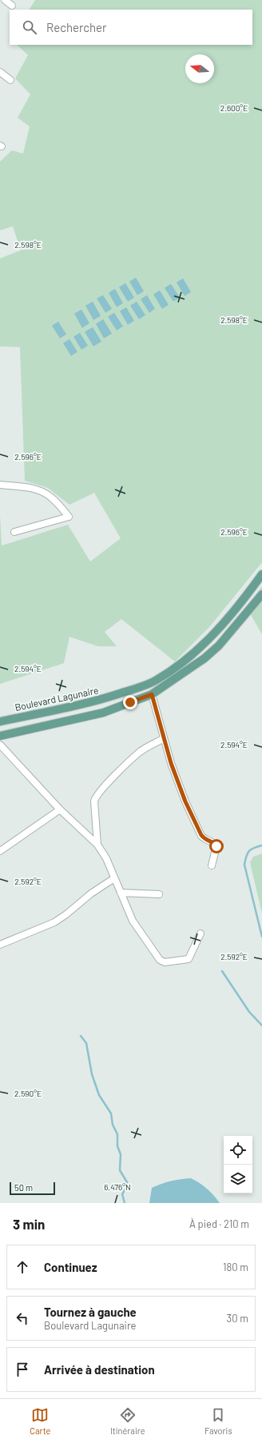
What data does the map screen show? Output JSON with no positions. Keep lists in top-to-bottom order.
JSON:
{
  "streets": {
    "main road": ["Boulevard Lagunaire"]
  },
  "scale_bar": "50 m",
  "north": "left",
  "page": {
    "search": "Rechercher",
    "scale": "50 m",
    "heading": ["3 min", "À pied · 210 m"],
    "list": [
      ["Continuez", "180 m"],
      ["Tournez à gauche", "Boulevard Lagunaire", "30 m"],
      "Arrivée à destination"
    ],
    "nav": ["Carte", "Itinéraire", "Favoris"]
  },
  "coordinates": [
    "2.600°E",
    "2.598°E",
    "2.596°E",
    "2.594°E",
    "2.592°E",
    "2.590°E",
    "6.476°N"
  ]
}
